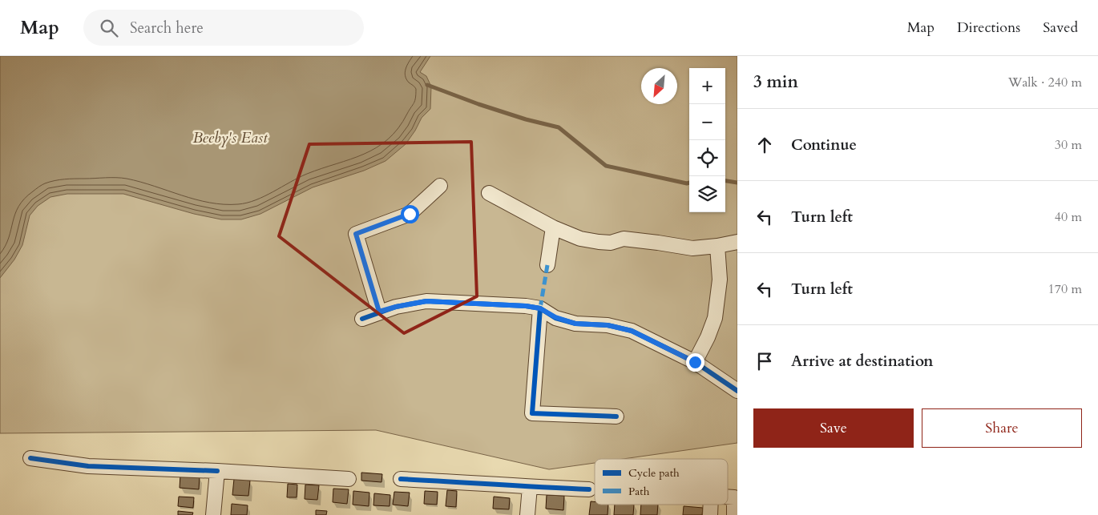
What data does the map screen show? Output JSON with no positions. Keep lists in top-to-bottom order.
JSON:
{
  "water": ["Beeby's East"],
  "legend": ["Cycle path", "Path"],
  "north": "bottom left",
  "page": {
    "header": "Map",
    "search": "Search here",
    "nav": ["Map", "Directions", "Saved"],
    "heading": ["3 min", "Walk · 240 m"],
    "map_buttons": ["+", "−"],
    "list": [
      ["Continue", "30 m"],
      ["Turn left", "40 m"],
      ["Turn left", "170 m"],
      "Arrive at destination"
    ],
    "buttons": ["Save", "Share"]
  }
}
